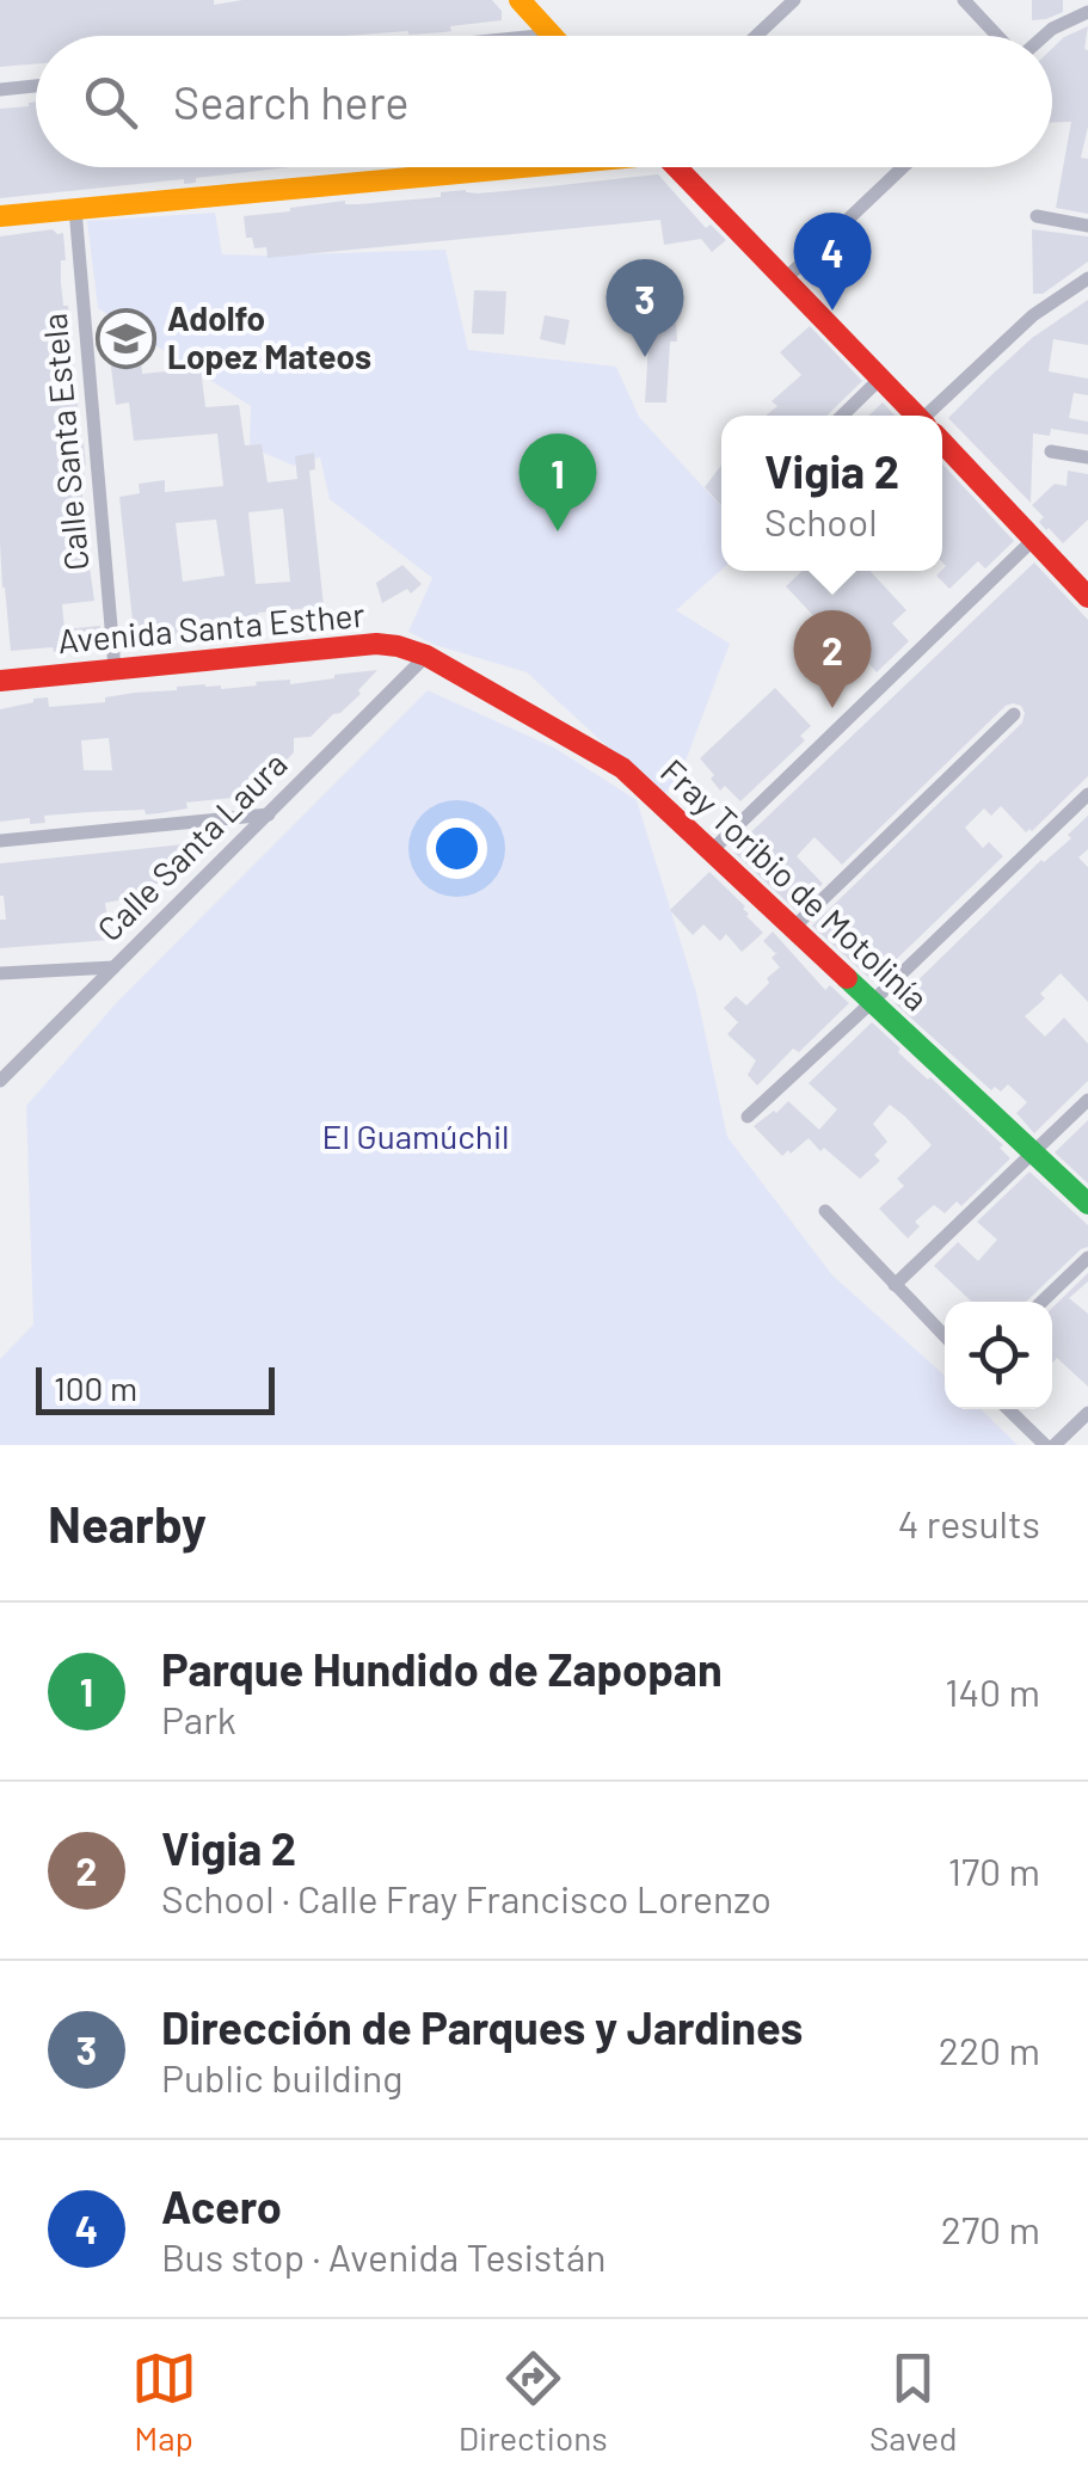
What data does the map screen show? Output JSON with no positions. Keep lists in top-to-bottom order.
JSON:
{
  "streets": {
    "street": [
      "Calle Santa Estela",
      "Avenida Santa Esther",
      "Calle Santa Laura",
      "Fray Toribio de Motolinía"
    ]
  },
  "crossings": [
    ["Calle Santa Estela", "Avenida Santa Esther"],
    ["Avenida Santa Esther", "Calle Santa Laura"],
    ["Avenida Santa Esther", "Fray Toribio de Motolinía"],
    ["Calle Santa Laura", "Fray Toribio de Motolinía"]
  ],
  "parks": ["El Guamúchil"],
  "places": {
    "school or university": ["Adolfo Lopez Mateos"]
  },
  "scale_bar": "100 m",
  "page": {
    "search": "Search here",
    "pins": [
      "4",
      "3",
      "1",
      "2"
    ],
    "popup": ["Vigia 2", "School"],
    "scale": "100 m",
    "heading": ["Nearby", "4 results"],
    "list": [
      {
        "mark": "1",
        "name": "Parque Hundido de Zapopan",
        "note": "Park",
        "value": "140 m"
      },
      {
        "mark": "2",
        "name": "Vigia 2",
        "note": "School · Calle Fray Francisco Lorenzo",
        "value": "170 m"
      },
      {
        "mark": "3",
        "name": "Dirección de Parques y Jardines",
        "note": "Public building",
        "value": "220 m"
      },
      {
        "mark": "4",
        "name": "Acero",
        "note": "Bus stop · Avenida Tesistán",
        "value": "270 m"
      }
    ],
    "nav": ["Map", "Directions", "Saved"]
  }
}
